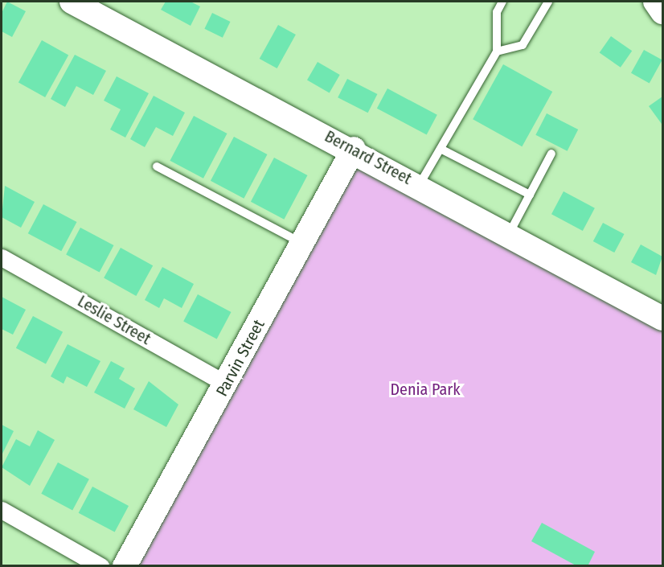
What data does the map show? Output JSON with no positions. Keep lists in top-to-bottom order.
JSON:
{
  "streets": {
    "street": ["Bernard Street", "Leslie Street", "Parvin Street"]
  },
  "crossings": [
    ["Bernard Street", "Parvin Street"],
    ["Leslie Street", "Parvin Street"]
  ],
  "parks": ["Denia Park"]
}
